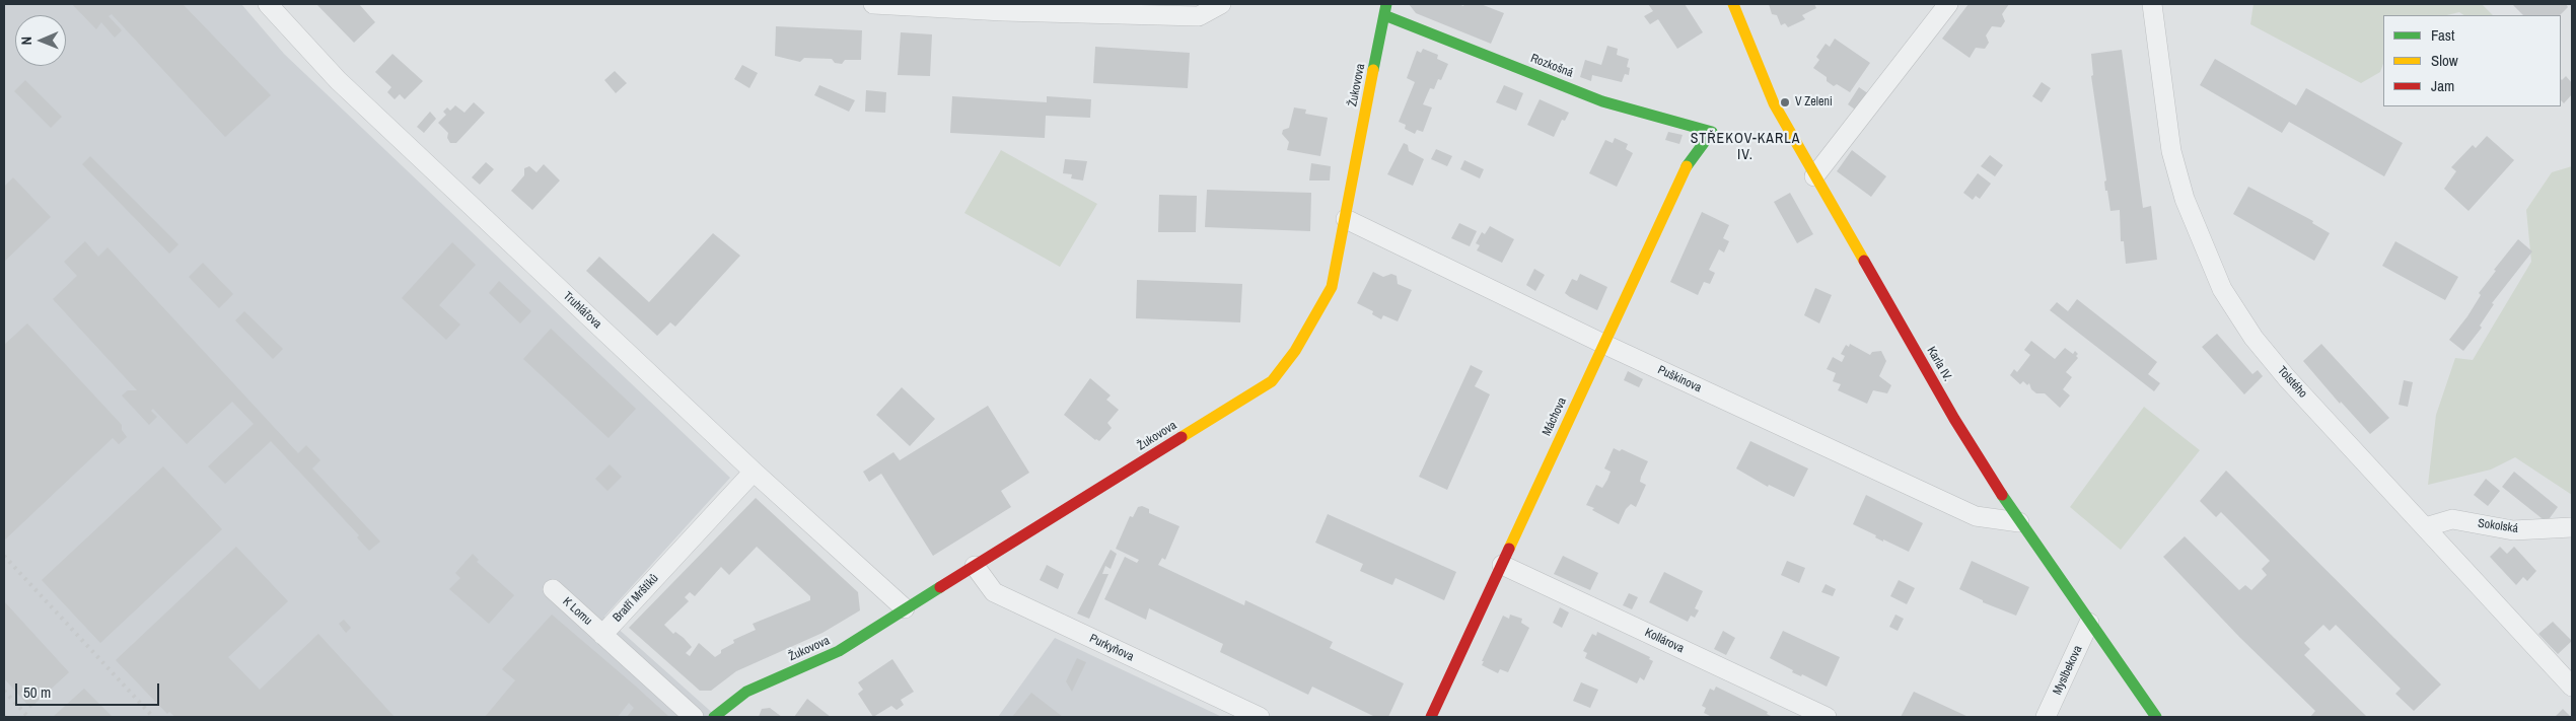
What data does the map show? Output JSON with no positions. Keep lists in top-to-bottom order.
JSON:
{
  "streets": {
    "street": [
      "Rozkošná",
      "Žukovova",
      "Truhlářova",
      "Karla IV.",
      "Puškinova",
      "Tolstého",
      "Máchova",
      "Sokolská",
      "Bratří Mrštíků",
      "K Lomu",
      "Kollárova",
      "Purkyňova",
      "Myslbekova"
    ]
  },
  "crossings": [
    ["Rozkošná", "Žukovova"],
    ["Rozkošná", "Máchova"],
    ["Žukovova", "Truhlářova"],
    ["Žukovova", "Puškinova"],
    ["Žukovova", "Purkyňova"],
    ["Truhlářova", "Bratří Mrštíků"],
    ["Karla IV.", "Puškinova"],
    ["Karla IV.", "Myslbekova"],
    ["Puškinova", "Máchova"],
    ["Tolstého", "Sokolská"],
    ["Máchova", "Kollárova"],
    ["Bratří Mrštíků", "K Lomu"]
  ],
  "districts": ["STŘEKOV-KARLA IV."],
  "places": ["V Zeleni"],
  "legend": ["Fast", "Slow", "Jam"],
  "scale_bar": "50 m",
  "north": "left"
}
